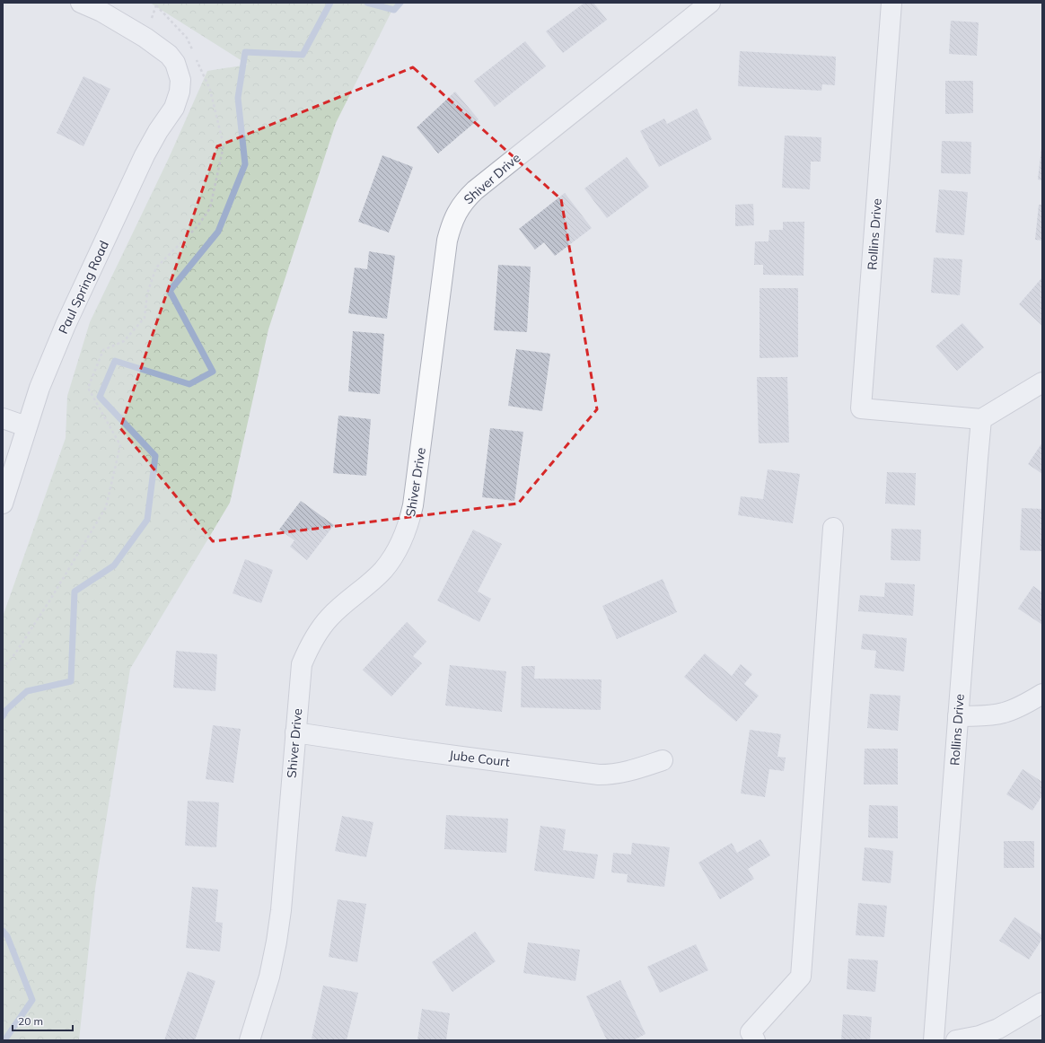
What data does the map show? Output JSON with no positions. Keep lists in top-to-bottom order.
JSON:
{
  "streets": {
    "street": [
      "Shiver Drive",
      "Rollins Drive",
      "Paul Spring Road",
      "Jube Court"
    ]
  },
  "crossings": [
    ["Shiver Drive", "Jube Court"]
  ],
  "scale_bar": "20 m"
}
